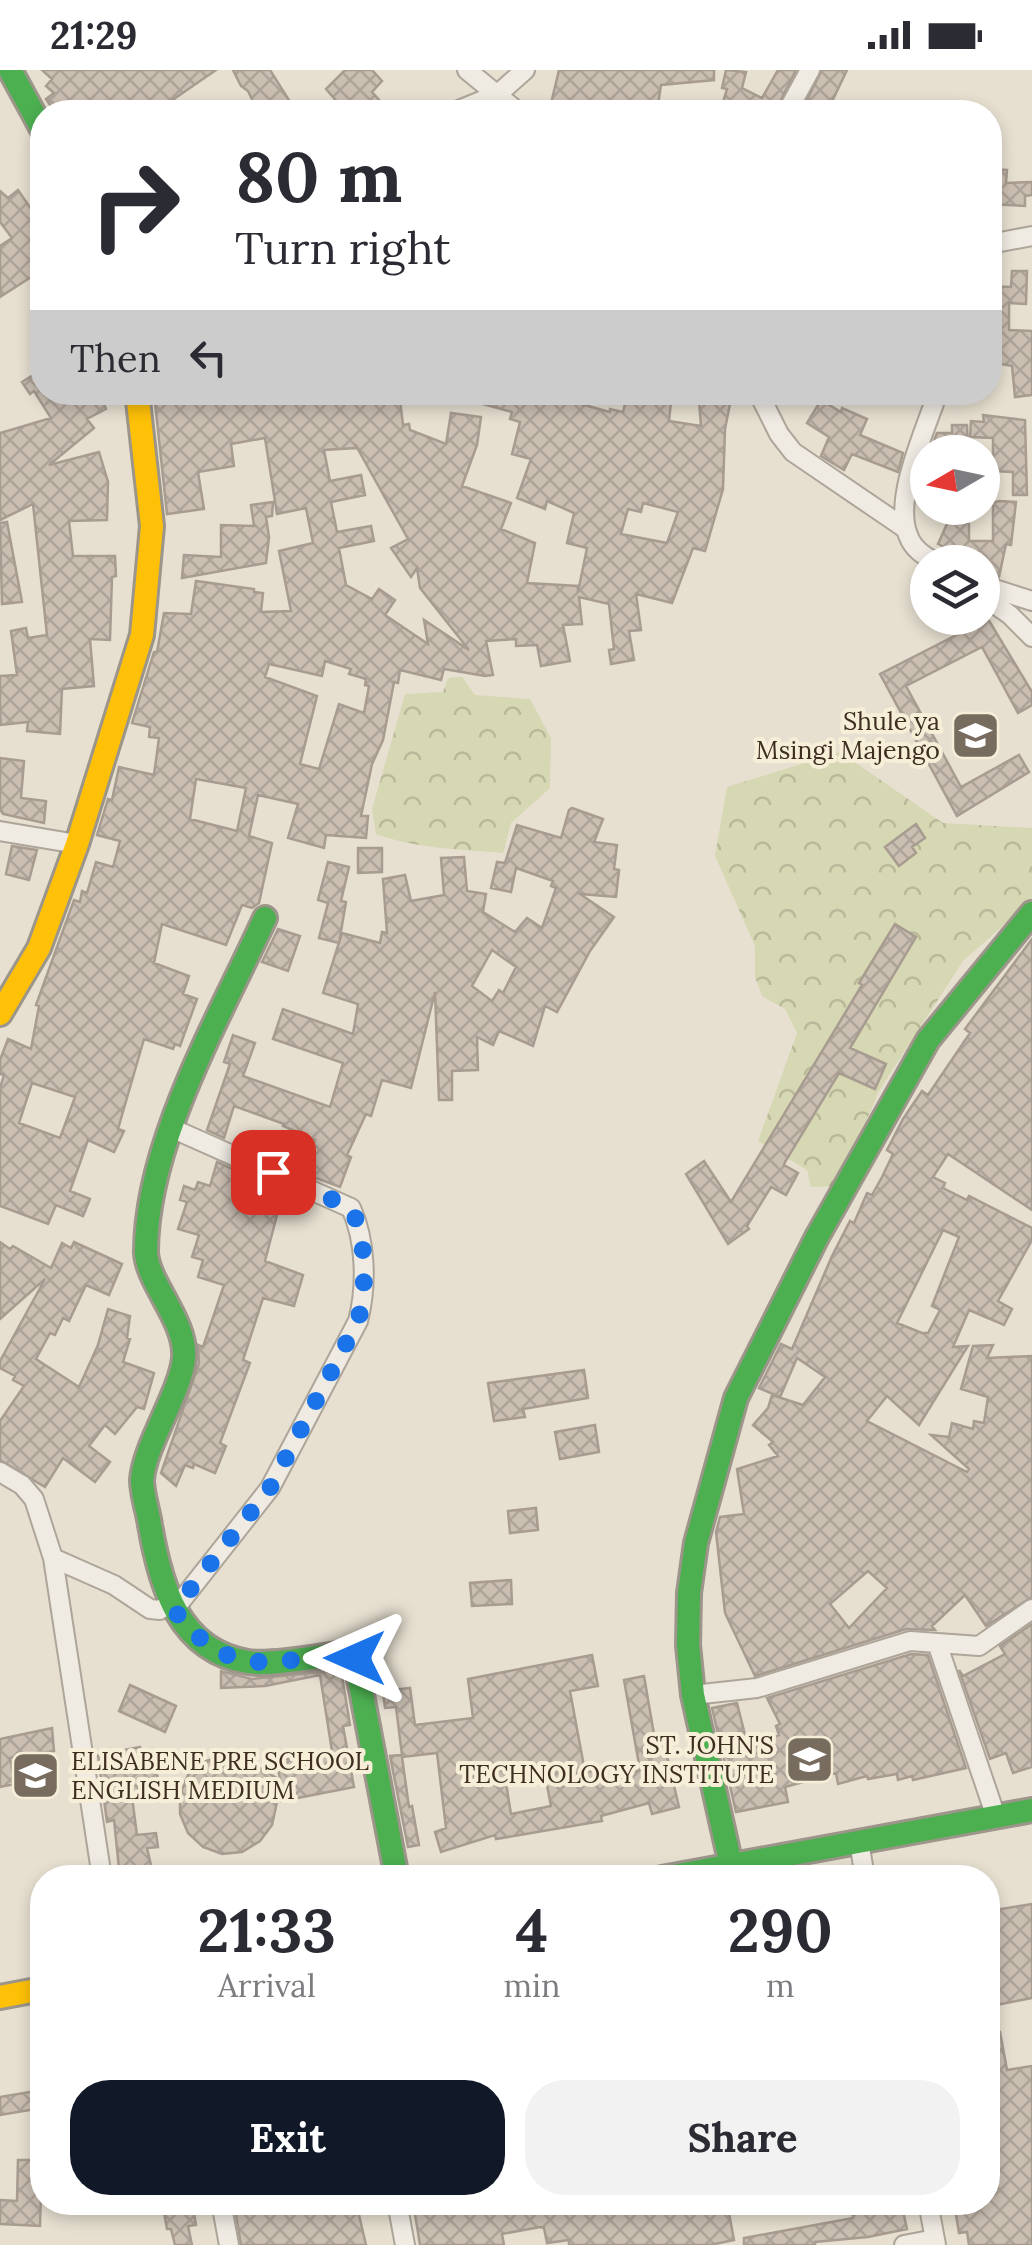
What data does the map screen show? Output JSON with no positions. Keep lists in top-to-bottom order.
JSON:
{
  "places": {
    "school or university": ["Shule ya Msingi Majengo", "ST. JOHN'S TECHNOLOGY INSTITUTE", "ELISABENE PRE SCHOOL ENGLISH MEDIUM"]
  },
  "north": "left",
  "page": {
    "status": "21:29",
    "turn": ["80 m", "Turn right"],
    "then": "Then",
    "eta": [
      "21:33",
      "Arrival",
      "4",
      "min",
      "290",
      "m"
    ],
    "buttons": ["Exit", "Share"]
  }
}
